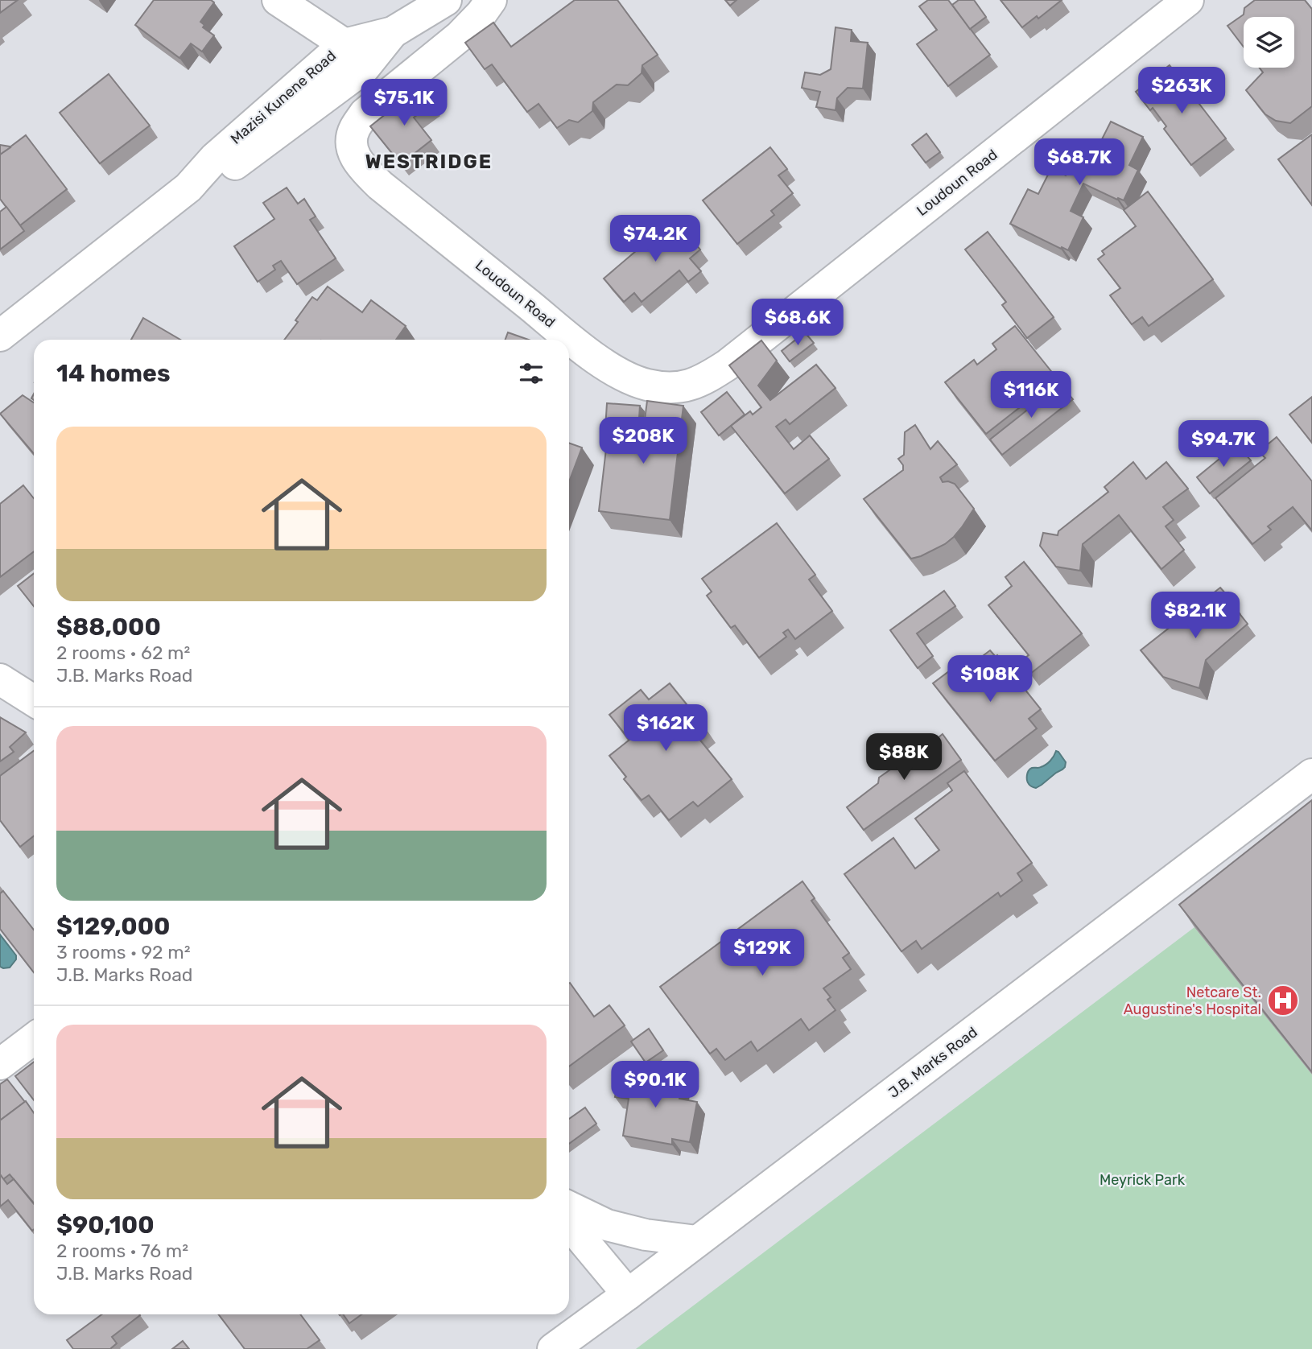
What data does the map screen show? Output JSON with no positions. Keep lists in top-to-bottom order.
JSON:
{
  "streets": {
    "street": ["Mazisi Kunene Road", "Loudoun Road", "J.B. Marks Road"]
  },
  "districts": ["WESTRIDGE"],
  "parks": ["Meyrick Park"],
  "places": {
    "hospital": ["Netcare St. Augustine's Hospital"]
  },
  "page": {
    "price": [
      "$263K",
      "$75.1K",
      "$68.7K",
      "$74.2K",
      "$68.6K",
      "$116K",
      "$208K",
      "$94.7K",
      "$82.1K",
      "$108K",
      "$162K",
      "$88K",
      "$129K",
      "$90.1K"
    ],
    "heading": "14 homes",
    "list": [
      {
        "name": "$88,000",
        "note": "2 rooms · 62 m² · J.B. Marks Road"
      },
      {
        "name": "$129,000",
        "note": "3 rooms · 92 m² · J.B. Marks Road"
      },
      {
        "name": "$90,100",
        "note": "2 rooms · 76 m² · J.B. Marks Road"
      }
    ]
  }
}
